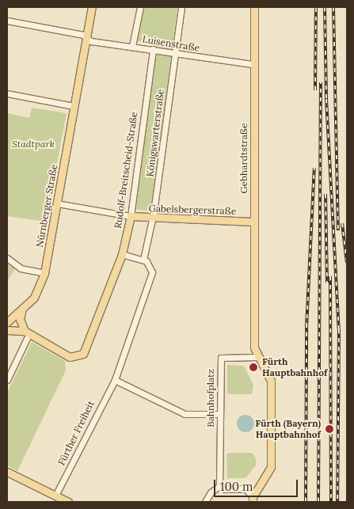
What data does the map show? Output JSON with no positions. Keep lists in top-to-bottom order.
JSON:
{
  "streets": {
    "main road": [
      "Gebhardtstraße",
      "Rudolf-Breitscheid-Straße",
      "Nürnberger Straße",
      "Gabelsbergerstraße"
    ],
    "street": [
      "Luisenstraße",
      "Königswarterstraße",
      "Bahnhofplatz",
      "Fürther Freiheit"
    ]
  },
  "crossings": [
    ["Luisenstraße", "Königswarterstraße"],
    ["Luisenstraße", "Gebhardtstraße"],
    ["Luisenstraße", "Rudolf-Breitscheid-Straße"],
    ["Luisenstraße", "Nürnberger Straße"],
    ["Königswarterstraße", "Gabelsbergerstraße"],
    ["Gebhardtstraße", "Gabelsbergerstraße"],
    ["Gebhardtstraße", "Bahnhofplatz"],
    ["Rudolf-Breitscheid-Straße", "Gabelsbergerstraße"]
  ],
  "parks": ["Stadtpark"],
  "places": ["Fürth Hauptbahnhof", "Fürth (Bayern) Hauptbahnhof"],
  "scale_bar": "100 m"
}
